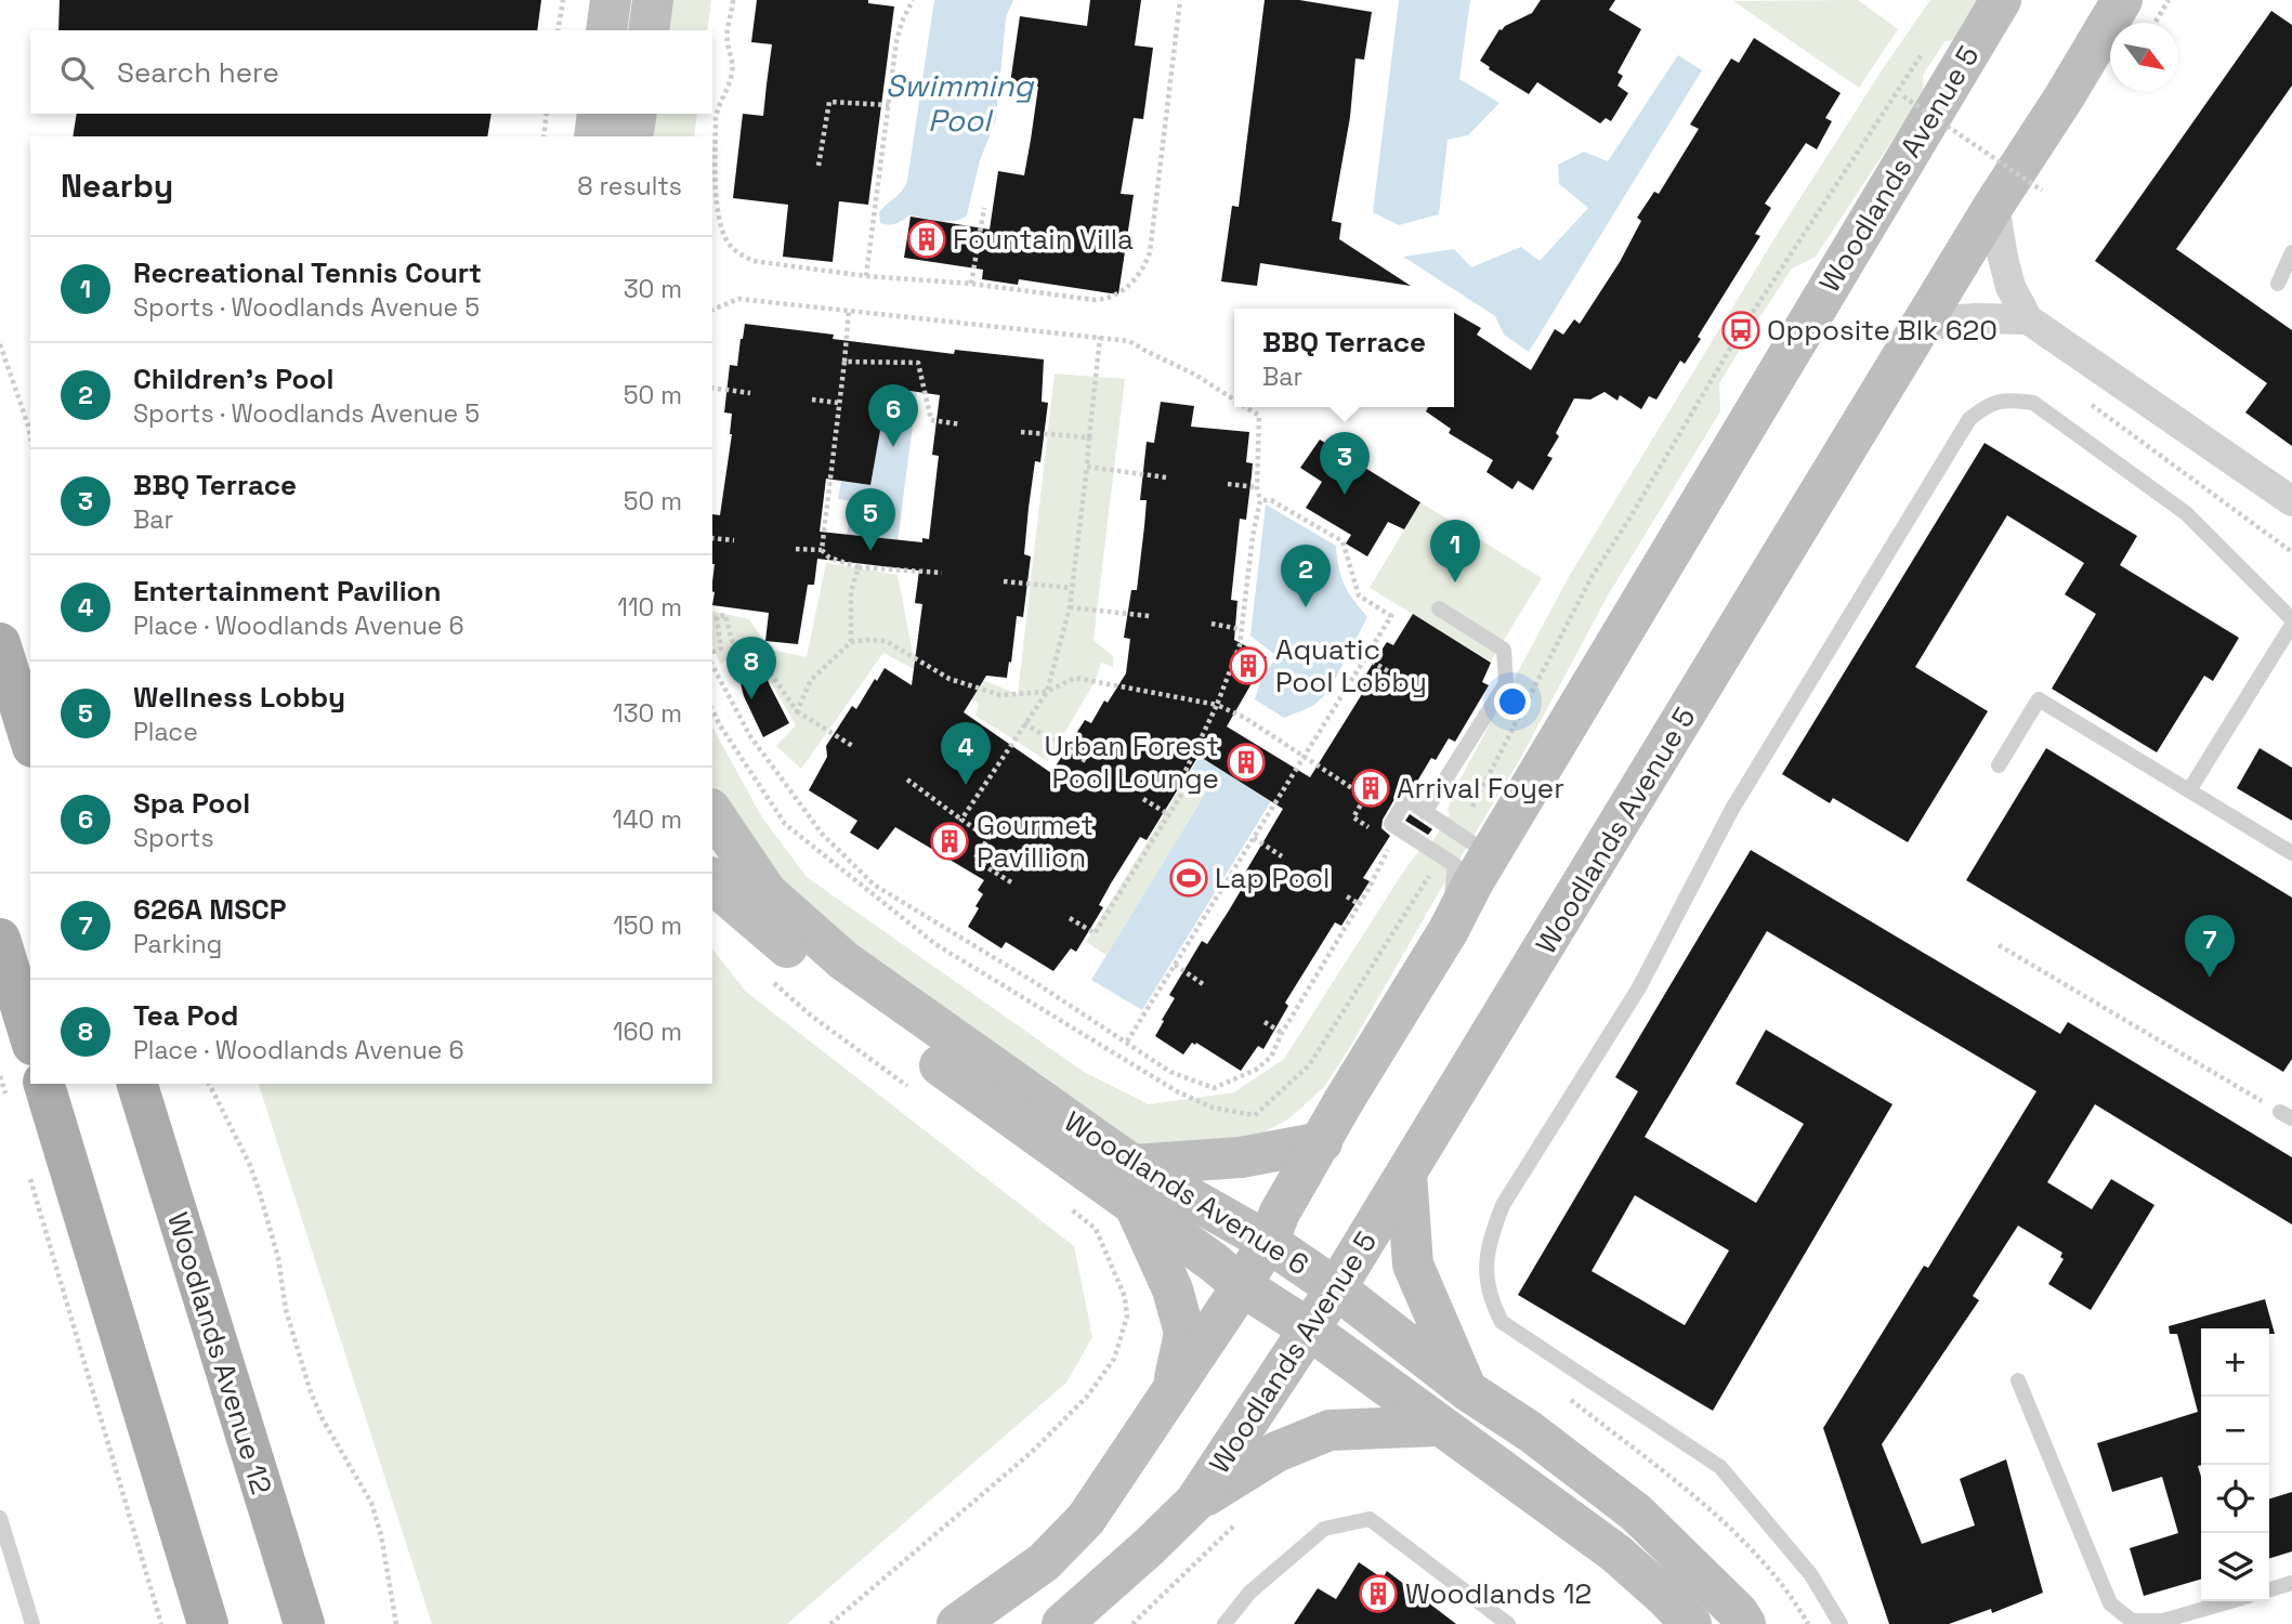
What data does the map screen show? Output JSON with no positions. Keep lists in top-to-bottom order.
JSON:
{
  "streets": {
    "main road": ["Woodlands Avenue 5", "Woodlands Avenue 6", "Woodlands Avenue 12"]
  },
  "crossings": [
    ["Woodlands Avenue 5", "Woodlands Avenue 6"]
  ],
  "water": ["Swimming Pool"],
  "places": {
    "building": [
      "Fountain Villa",
      "Aquatic Pool Lobby",
      "Urban Forest Pool Lounge",
      "Arrival Foyer",
      "Gourmet Pavillion",
      "Woodlands 12"
    ],
    "bus stop": ["Opposite Blk 620"],
    "sports": ["Lap Pool"]
  },
  "north": "bottom right",
  "page": {
    "search": "Search here",
    "heading": ["Nearby", "8 results"],
    "list": [
      {
        "mark": "1",
        "name": "Recreational Tennis Court",
        "note": "Sports · Woodlands Avenue 5",
        "value": "30 m"
      },
      {
        "mark": "2",
        "name": "Children's Pool",
        "note": "Sports · Woodlands Avenue 5",
        "value": "50 m"
      },
      {
        "mark": "3",
        "name": "BBQ Terrace",
        "note": "Bar",
        "value": "50 m"
      },
      {
        "mark": "4",
        "name": "Entertainment Pavilion",
        "note": "Place · Woodlands Avenue 6",
        "value": "110 m"
      },
      {
        "mark": "5",
        "name": "Wellness Lobby",
        "note": "Place",
        "value": "130 m"
      },
      {
        "mark": "6",
        "name": "Spa Pool",
        "note": "Sports",
        "value": "140 m"
      },
      {
        "mark": "7",
        "name": "626A MSCP",
        "note": "Parking",
        "value": "150 m"
      },
      {
        "mark": "8",
        "name": "Tea Pod",
        "note": "Place · Woodlands Avenue 6",
        "value": "160 m"
      }
    ],
    "popup": ["BBQ Terrace", "Bar"],
    "pins": [
      "6",
      "3",
      "5",
      "1",
      "2",
      "8",
      "4",
      "7"
    ],
    "map_buttons": ["+", "−"]
  }
}
